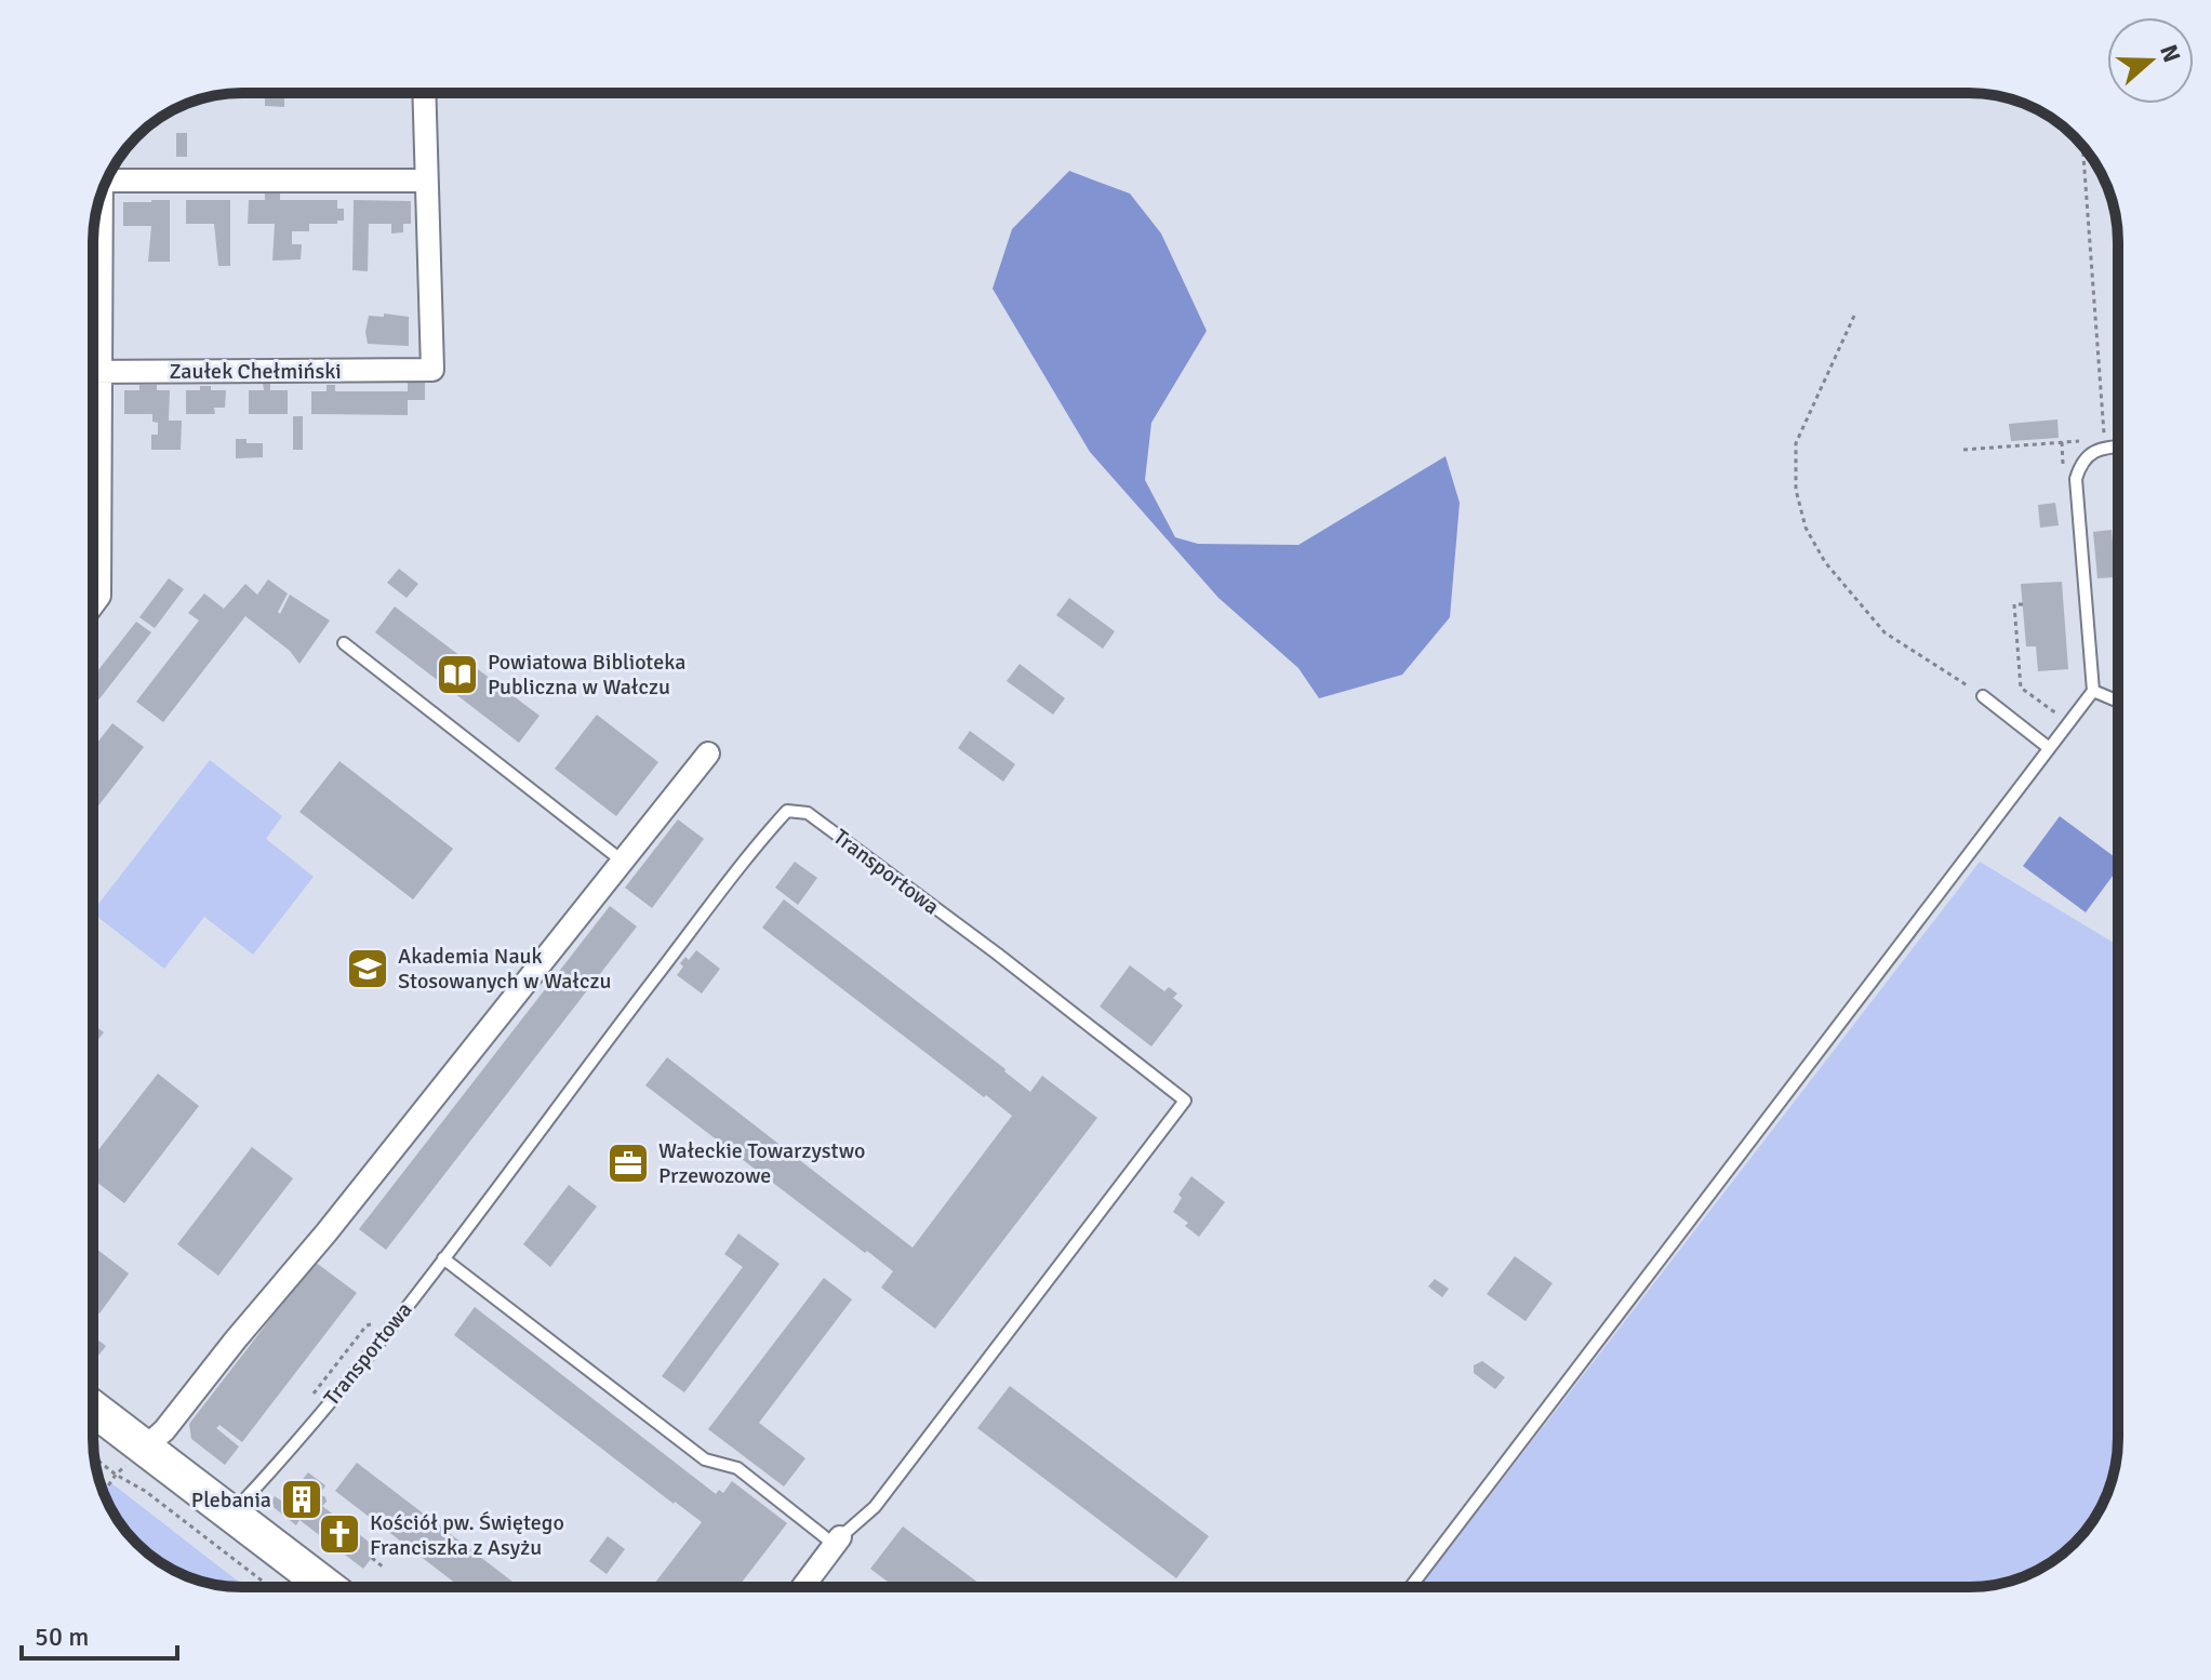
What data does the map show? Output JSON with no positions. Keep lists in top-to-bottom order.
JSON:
{
  "streets": {
    "street": ["Zaułek Chełmiński", "Transportowa"]
  },
  "places": {
    "library": ["Powiatowa Biblioteka Publiczna w Wałczu"],
    "school or university": ["Akademia Nauk Stosowanych w Wałczu"],
    "office": ["Wałeckie Towarzystwo Przewozowe"],
    "building": ["Plebania"],
    "church": ["Kościół pw. Świętego Franciszka z Asyżu"]
  },
  "scale_bar": "50 m",
  "north": "right"
}
